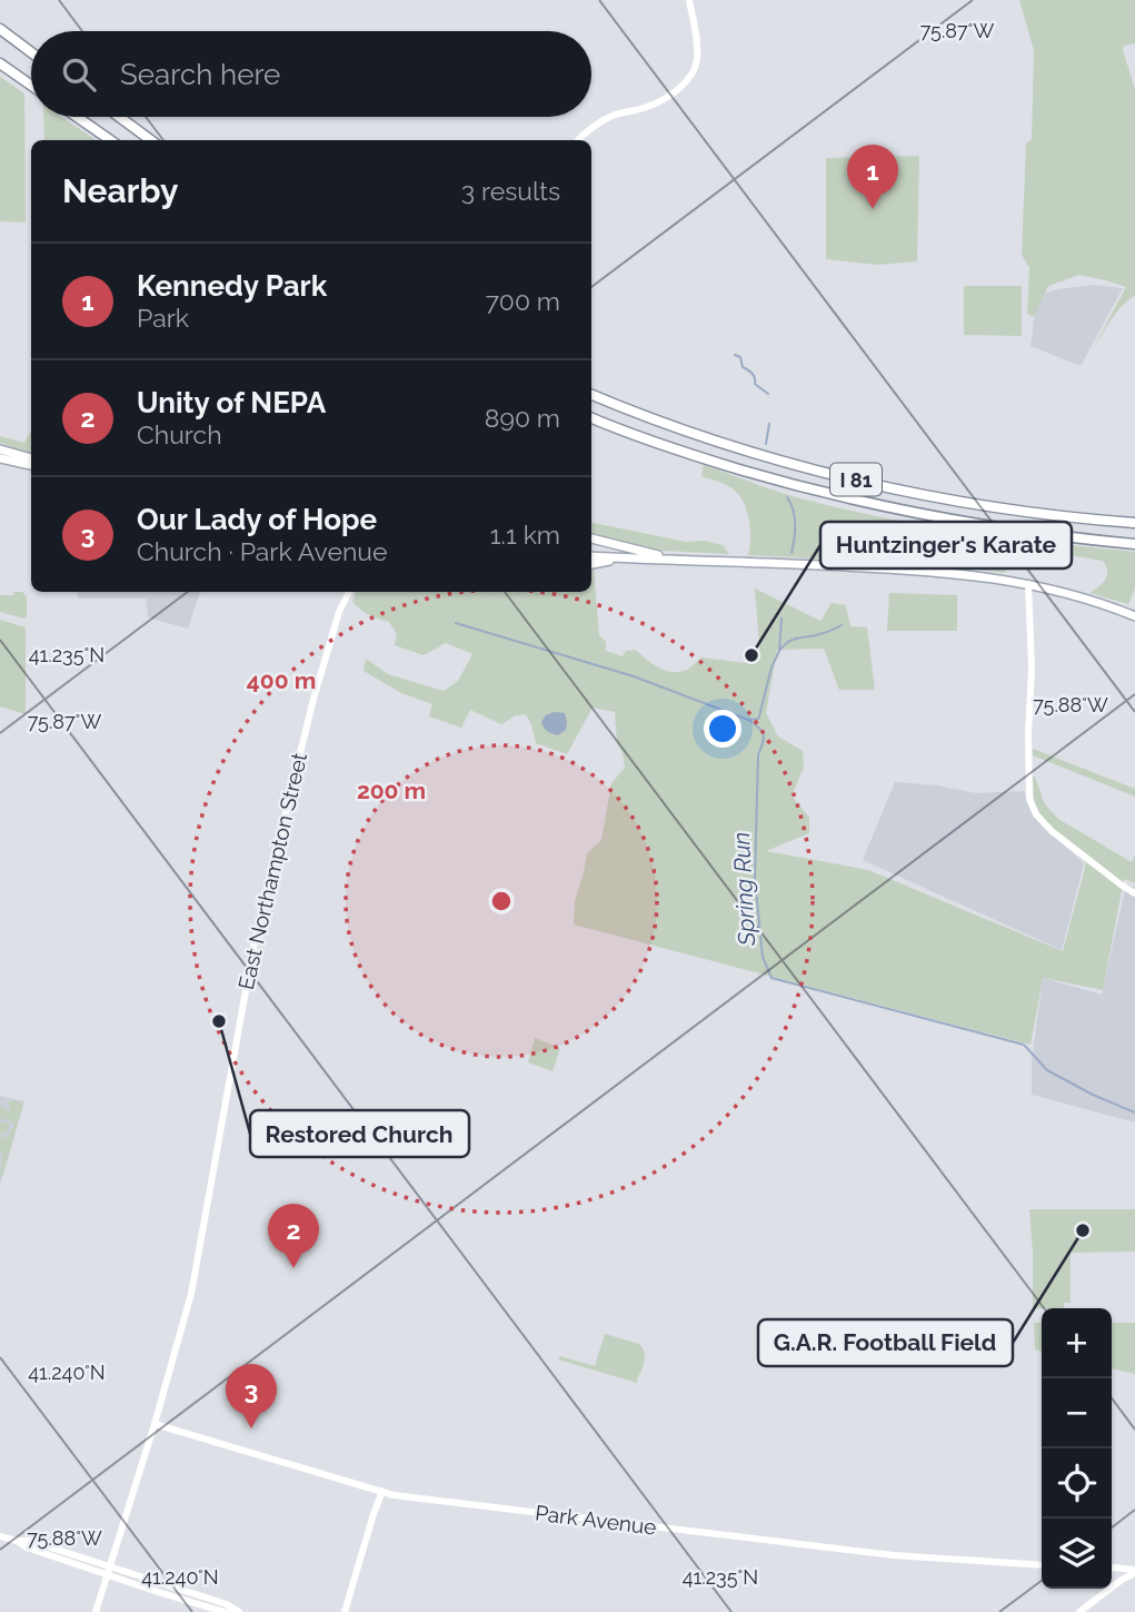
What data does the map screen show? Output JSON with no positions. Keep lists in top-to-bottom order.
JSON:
{
  "streets": {
    "highway": ["I 81"],
    "main road": ["East Northampton Street", "Park Avenue"]
  },
  "crossings": [
    ["East Northampton Street", "Park Avenue"]
  ],
  "water": ["Spring Run"],
  "places": ["Huntzinger's Karate", "Restored Church", "G.A.R. Football Field"],
  "page": {
    "search": "Search here",
    "heading": ["Nearby", "3 results"],
    "pins": ["1", "2", "3"],
    "list": [
      {
        "mark": "1",
        "name": "Kennedy Park",
        "note": "Park",
        "value": "700 m"
      },
      {
        "mark": "2",
        "name": "Unity of NEPA",
        "note": "Church",
        "value": "890 m"
      },
      {
        "mark": "3",
        "name": "Our Lady of Hope",
        "note": "Church · Park Avenue",
        "value": "1.1 km"
      }
    ],
    "map_buttons": ["+", "−"]
  },
  "coordinates": [
    "75.87°W",
    "41.235°N",
    "75.88°W",
    "41.240°N"
  ],
  "rings": ["400 m", "200 m"]
}
